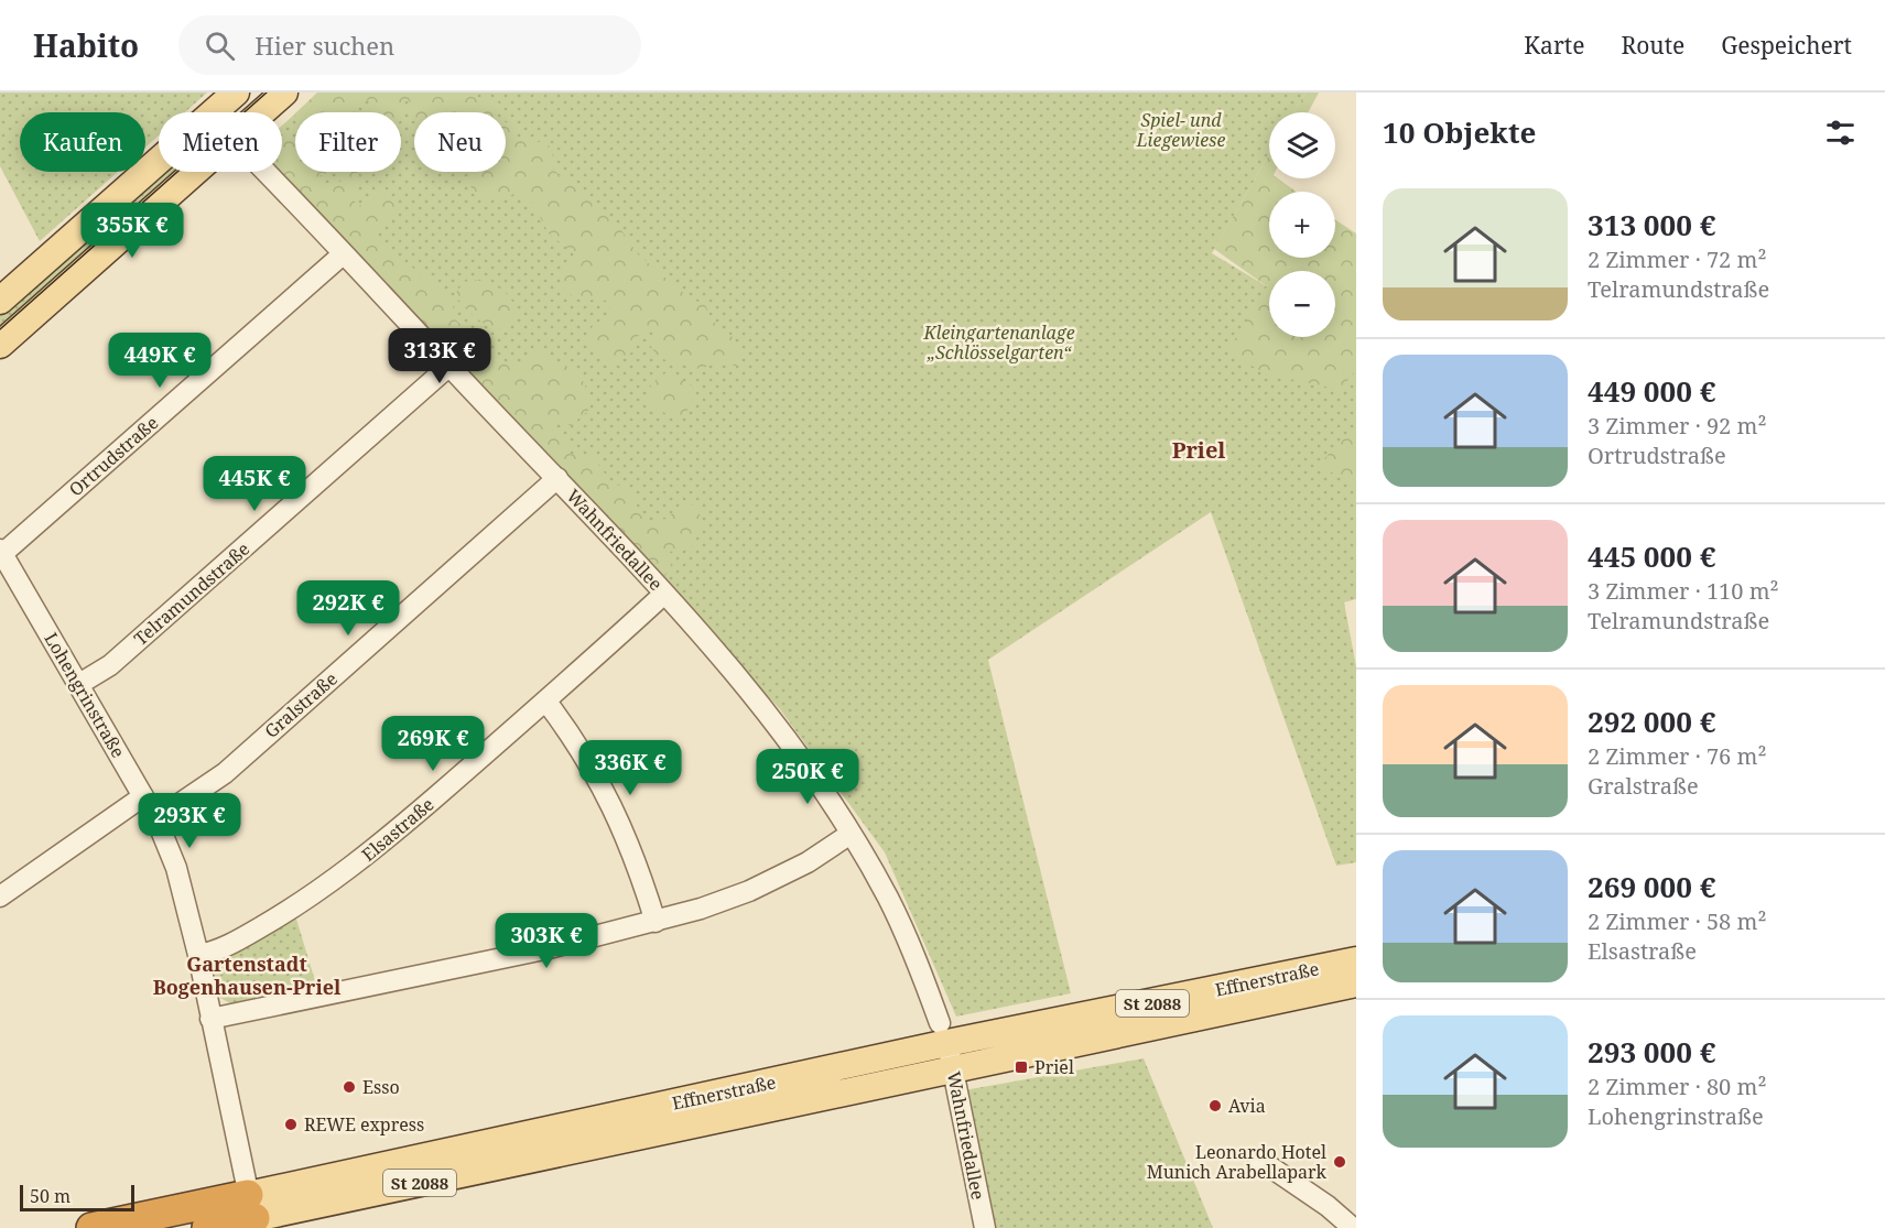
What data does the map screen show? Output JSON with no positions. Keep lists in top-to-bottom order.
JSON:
{
  "streets": {
    "highway": ["Effnerstraße", "St 2088"],
    "street": [
      "Ortrudstraße",
      "Wahnfriedallee",
      "Telramundstraße",
      "Lohengrinstraße",
      "Gralstraße",
      "Elsastraße"
    ]
  },
  "crossings": [
    ["Ortrudstraße", "Wahnfriedallee"],
    ["Ortrudstraße", "Lohengrinstraße"],
    ["Wahnfriedallee", "Telramundstraße"],
    ["Wahnfriedallee", "Gralstraße"],
    ["Wahnfriedallee", "Elsastraße"],
    ["Wahnfriedallee", "Effnerstraße"],
    ["Telramundstraße", "Lohengrinstraße"],
    ["Lohengrinstraße", "Gralstraße"],
    ["Lohengrinstraße", "Elsastraße"],
    ["Lohengrinstraße", "Effnerstraße"]
  ],
  "districts": ["Priel", "Gartenstadt Bogenhausen-Priel"],
  "parks": ["Spiel- und Liegewiese", "Kleingartenanlage „Schlösselgarten“"],
  "places": {
    "transit": ["Priel"],
    "other": [
      "Esso",
      "Avia",
      "REWE express",
      "Leonardo Hotel Munich Arabellapark"
    ]
  },
  "scale_bar": "50 m",
  "page": {
    "header": "Habito",
    "search": "Hier suchen",
    "nav": ["Karte", "Route", "Gespeichert"],
    "heading": "10 Objekte",
    "map_buttons": ["+", "−"],
    "chip": [
      "Kaufen",
      "Mieten",
      "Filter",
      "Neu"
    ],
    "list": [
      {
        "name": "313 000 €",
        "note": "2 Zimmer · 72 m² · Telramundstraße"
      },
      {
        "name": "449 000 €",
        "note": "3 Zimmer · 92 m² · Ortrudstraße"
      },
      {
        "name": "445 000 €",
        "note": "3 Zimmer · 110 m² · Telramundstraße"
      },
      {
        "name": "292 000 €",
        "note": "2 Zimmer · 76 m² · Gralstraße"
      },
      {
        "name": "269 000 €",
        "note": "2 Zimmer · 58 m² · Elsastraße"
      },
      {
        "name": "293 000 €",
        "note": "2 Zimmer · 80 m² · Lohengrinstraße"
      }
    ],
    "price": [
      "355K €",
      "313K €",
      "449K €",
      "445K €",
      "292K €",
      "269K €",
      "336K €",
      "250K €",
      "293K €",
      "303K €"
    ],
    "scale": "50 m"
  }
}
